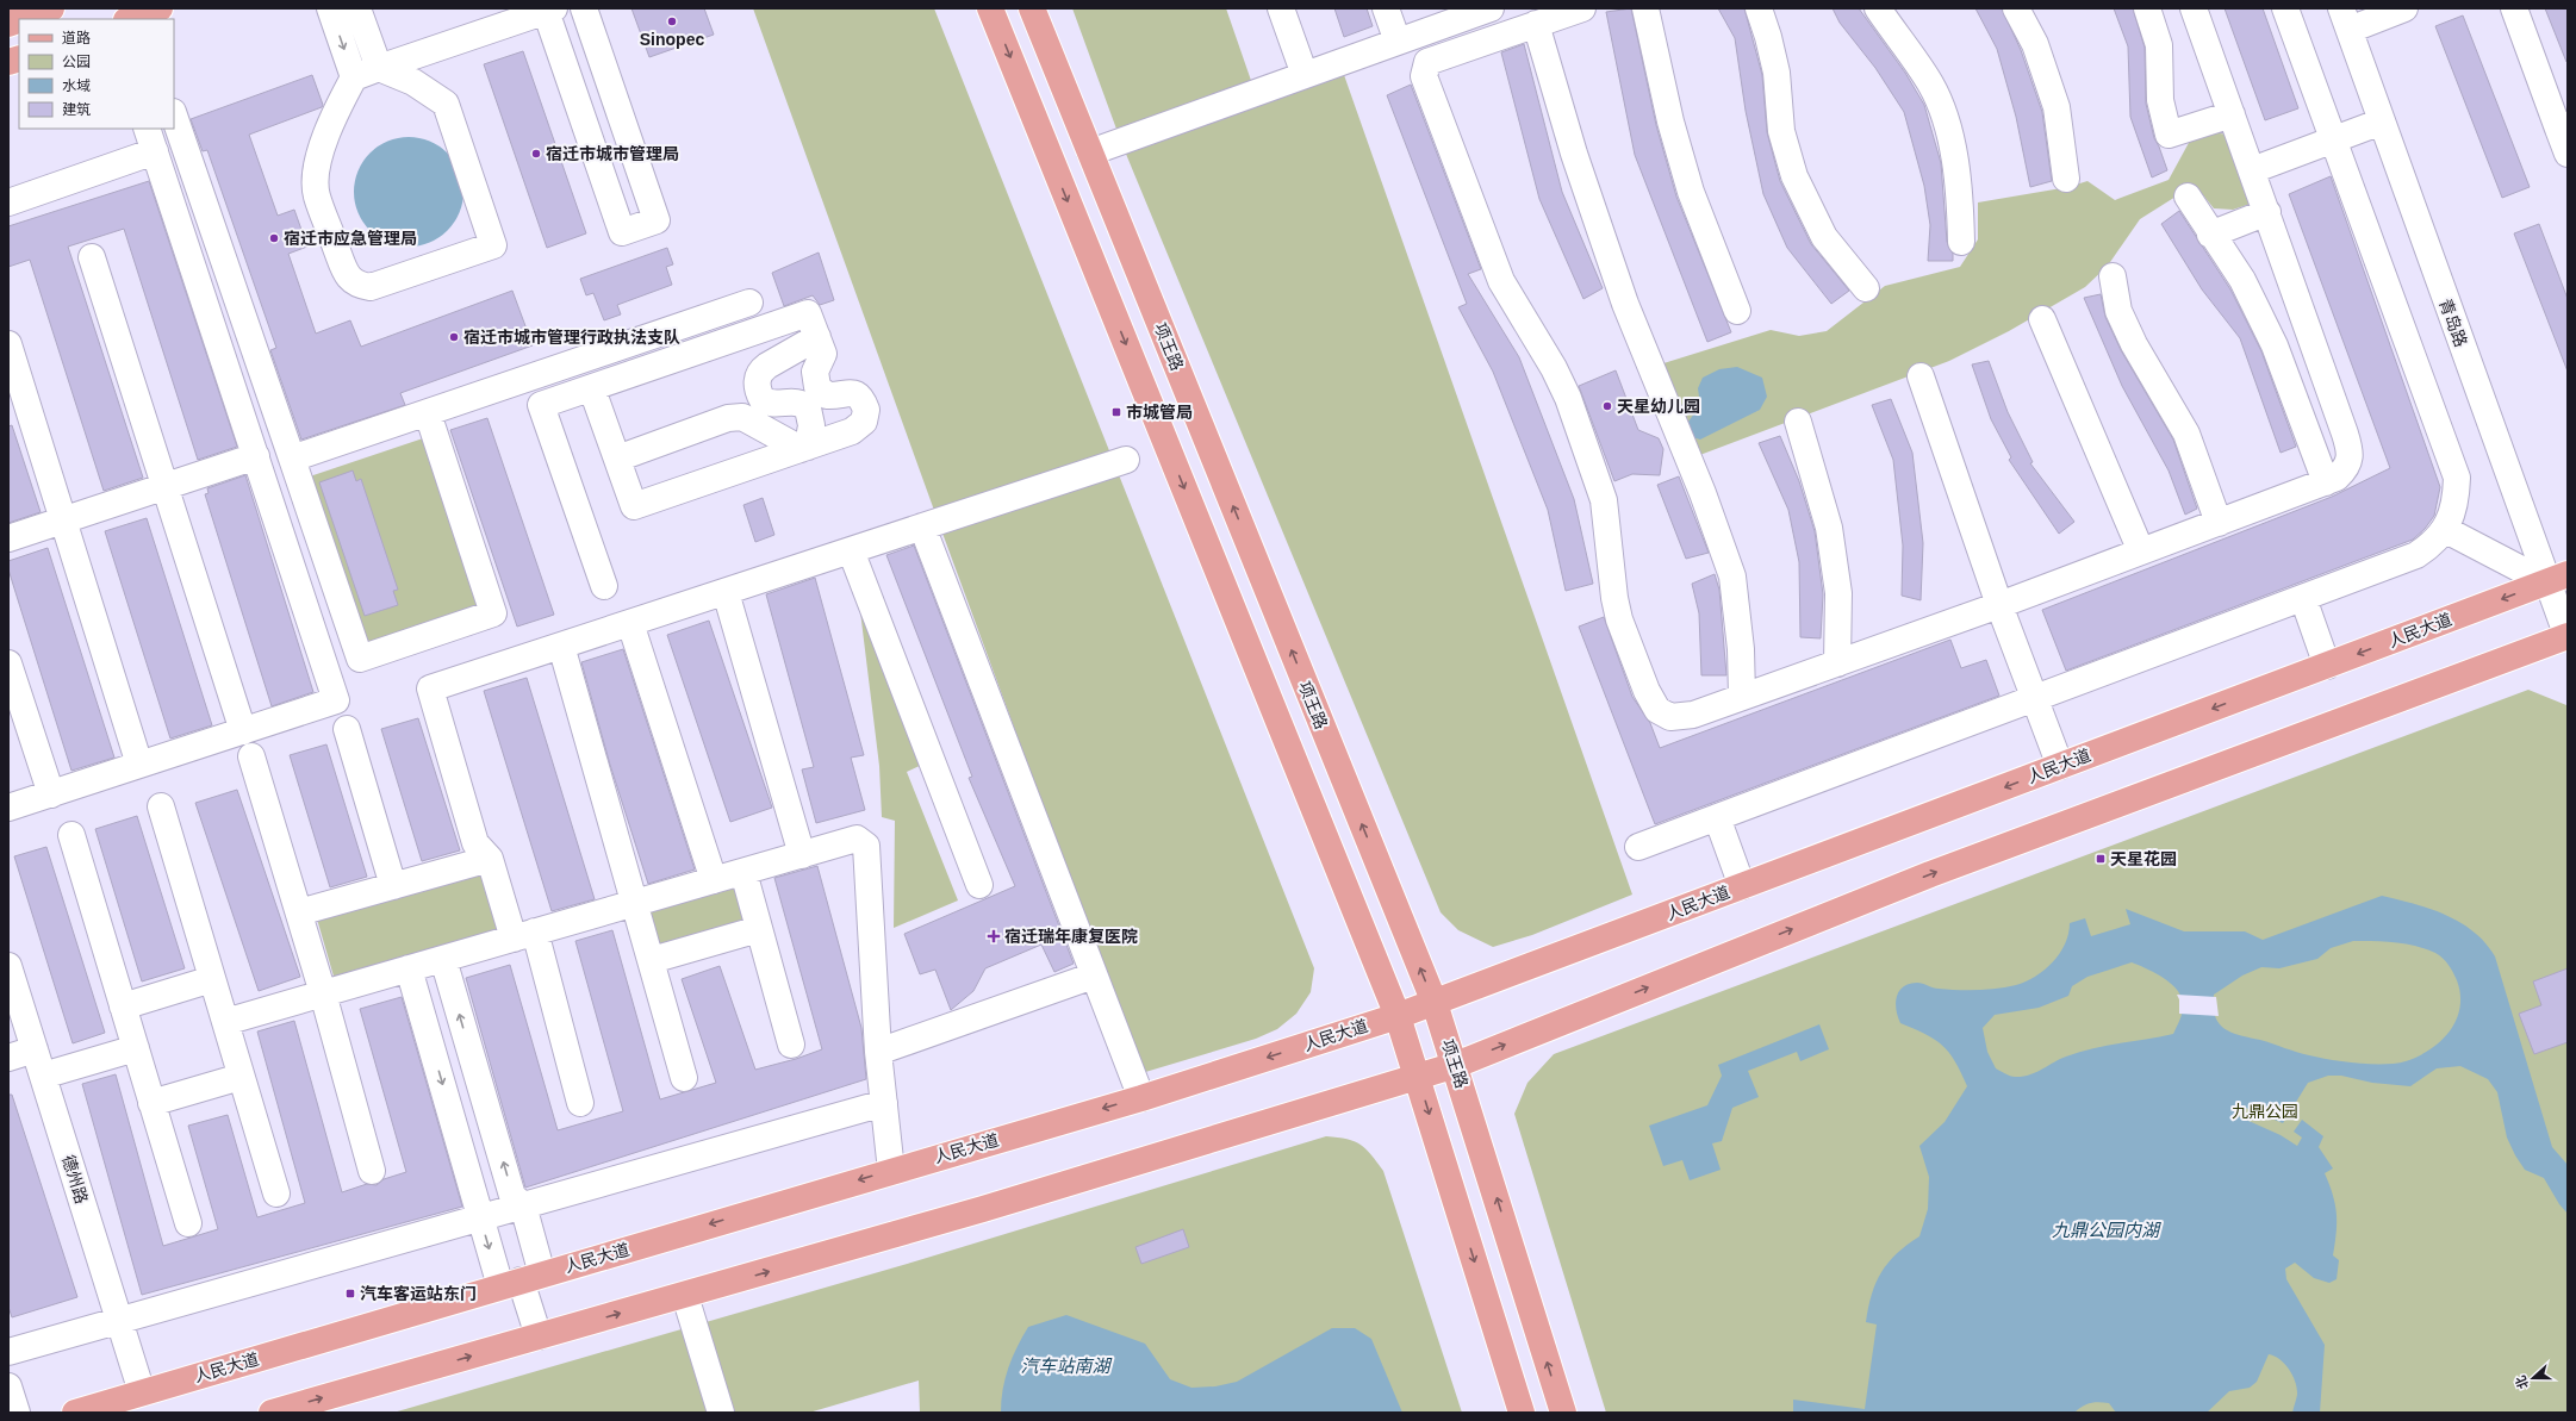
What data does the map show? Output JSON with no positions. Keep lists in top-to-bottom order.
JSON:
{
  "streets": {
    "main road": ["项王路", "人民大道"],
    "street": ["青岛路", "德州路"]
  },
  "crossings": [
    ["青岛路", "人民大道"],
    ["项王路", "人民大道"],
    ["人民大道", "德州路"]
  ],
  "water": ["九鼎公园内湖", "汽车站南湖"],
  "parks": ["九鼎公园"],
  "places": {
    "other": [
      "Sinopec",
      "宿迁市城市管理局",
      "宿迁市应急管理局",
      "宿迁市城市管理行政执法支队",
      "天星幼儿园"
    ],
    "transit": ["市城管局", "天星花园", "汽车客运站东门"],
    "health": ["宿迁瑞年康复医院"]
  },
  "legend": [
    "道路",
    "公园",
    "水域",
    "建筑"
  ],
  "north": "left"
}
